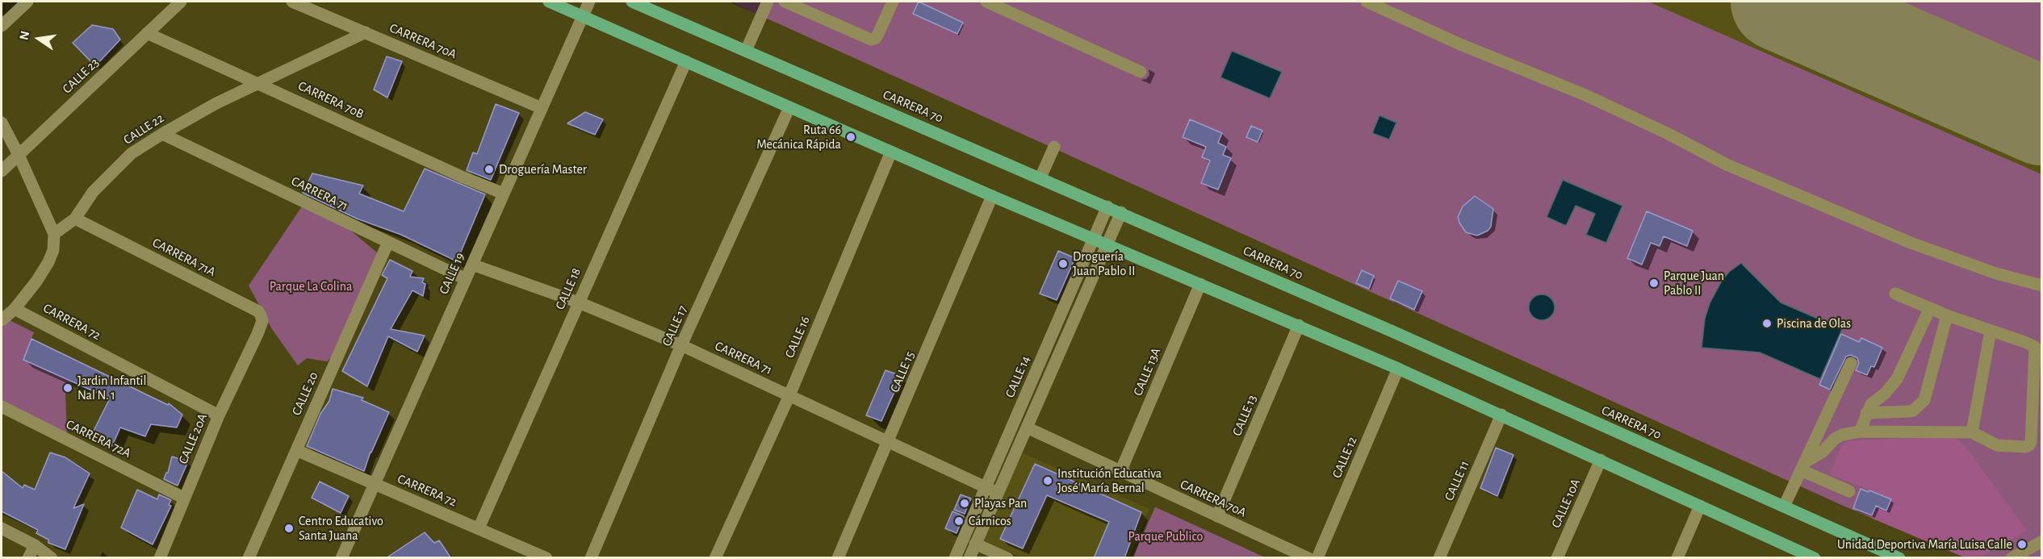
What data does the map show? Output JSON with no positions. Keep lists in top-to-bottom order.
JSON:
{
  "streets": {
    "main road": ["CARRERA 70"],
    "street": [
      "CARRERA 70A",
      "CALLE 23",
      "CARRERA 70B",
      "CALLE 22",
      "CARRERA 71",
      "CARRERA 71A",
      "CALLE 19",
      "CALLE 18",
      "CARRERA 72",
      "CALLE 17",
      "CALLE 16",
      "CALLE 15",
      "CALLE 13A",
      "CALLE 14",
      "CALLE 20",
      "CALLE 13",
      "CARRERA 72A",
      "CALLE 20A",
      "CALLE 12",
      "CALLE 11",
      "CALLE 10A"
    ]
  },
  "crossings": [
    ["CARRERA 70A", "CALLE 22"],
    ["CARRERA 70A", "CALLE 19"],
    ["CARRERA 70A", "CALLE 13A"],
    ["CARRERA 70A", "CALLE 14"],
    ["CARRERA 70A", "CALLE 13"],
    ["CALLE 23", "CARRERA 70B"],
    ["CARRERA 70B", "CALLE 22"],
    ["CARRERA 70B", "CALLE 19"],
    ["CARRERA 70", "CALLE 14"],
    ["CALLE 22", "CARRERA 71"],
    ["CALLE 22", "CARRERA 71A"],
    ["CARRERA 71", "CALLE 19"],
    ["CARRERA 71", "CALLE 18"],
    ["CARRERA 71", "CALLE 17"],
    ["CARRERA 71", "CALLE 16"],
    ["CARRERA 71", "CALLE 15"],
    ["CARRERA 71", "CALLE 14"],
    ["CARRERA 71", "CALLE 20"],
    ["CARRERA 71A", "CALLE 20A"],
    ["CALLE 19", "CARRERA 72"],
    ["CALLE 18", "CARRERA 72"],
    ["CARRERA 72", "CALLE 20"],
    ["CARRERA 72", "CALLE 20A"],
    ["CARRERA 72A", "CALLE 20A"]
  ],
  "parks": ["Parque La Colina", "Parque Publico"],
  "places": [
    "Ruta 66 Mecánica Rápida",
    "Droguería Master",
    "Droguería Juan Pablo II",
    "Parque Juan Pablo II",
    "Piscina de Olas",
    "Jardin Infantil Nal N. 1",
    "Institución Educativa José María Bernal",
    "Playas Pan",
    "Cárnicos",
    "Centro Educativo Santa Juana",
    "Unidad Deportiva María Luisa Calle"
  ],
  "north": "left"
}
